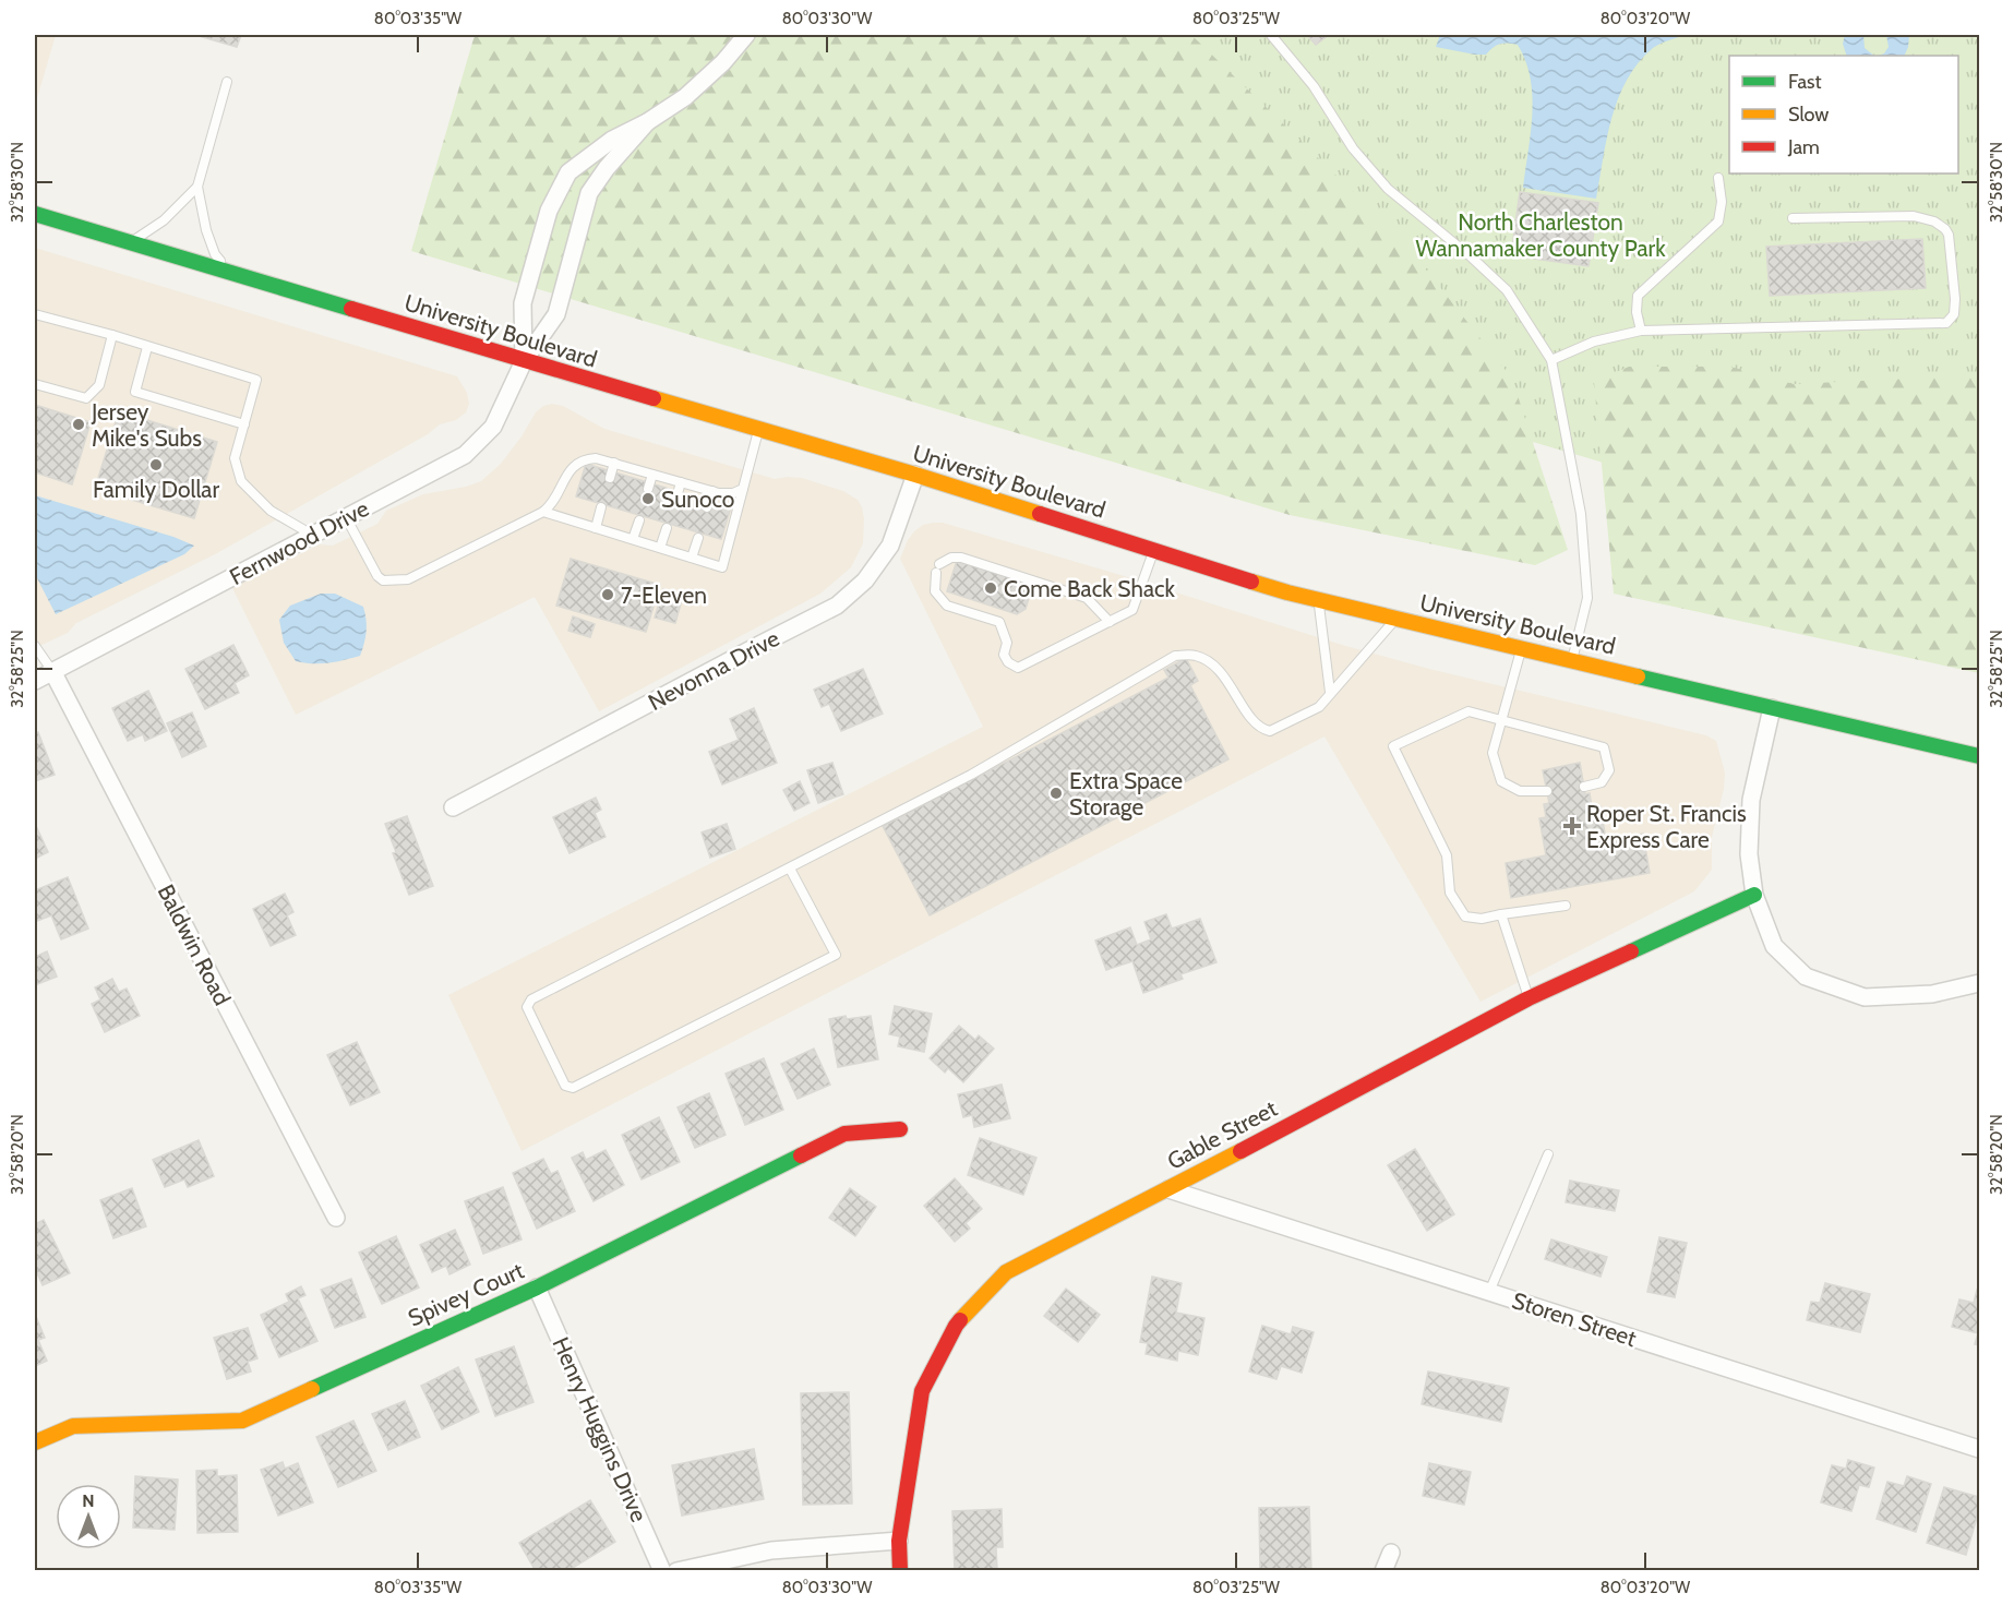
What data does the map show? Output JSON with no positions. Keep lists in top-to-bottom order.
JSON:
{
  "streets": {
    "street": [
      "University Boulevard",
      "Fernwood Drive",
      "Nevonna Drive",
      "Baldwin Road",
      "Gable Street",
      "Spivey Court",
      "Storen Street",
      "Henry Huggins Drive"
    ]
  },
  "crossings": [
    ["University Boulevard", "Fernwood Drive"],
    ["University Boulevard", "Nevonna Drive"],
    ["Fernwood Drive", "Baldwin Road"],
    ["Gable Street", "Storen Street"],
    ["Spivey Court", "Henry Huggins Drive"]
  ],
  "parks": ["North Charleston Wannamaker County Park"],
  "places": {
    "other": [
      "Jersey Mike's Subs",
      "Family Dollar",
      "Sunoco",
      "Come Back Shack",
      "7-Eleven",
      "Extra Space Storage"
    ],
    "health": ["Roper St. Francis Express Care"]
  },
  "legend": ["Fast", "Slow", "Jam"],
  "north": "top",
  "coordinates": [
    "80°03'35\"W",
    "80°03'30\"W",
    "80°03'25\"W",
    "80°03'20\"W",
    "32°58'30\"N",
    "32°58'25\"N",
    "32°58'20\"N"
  ]
}
